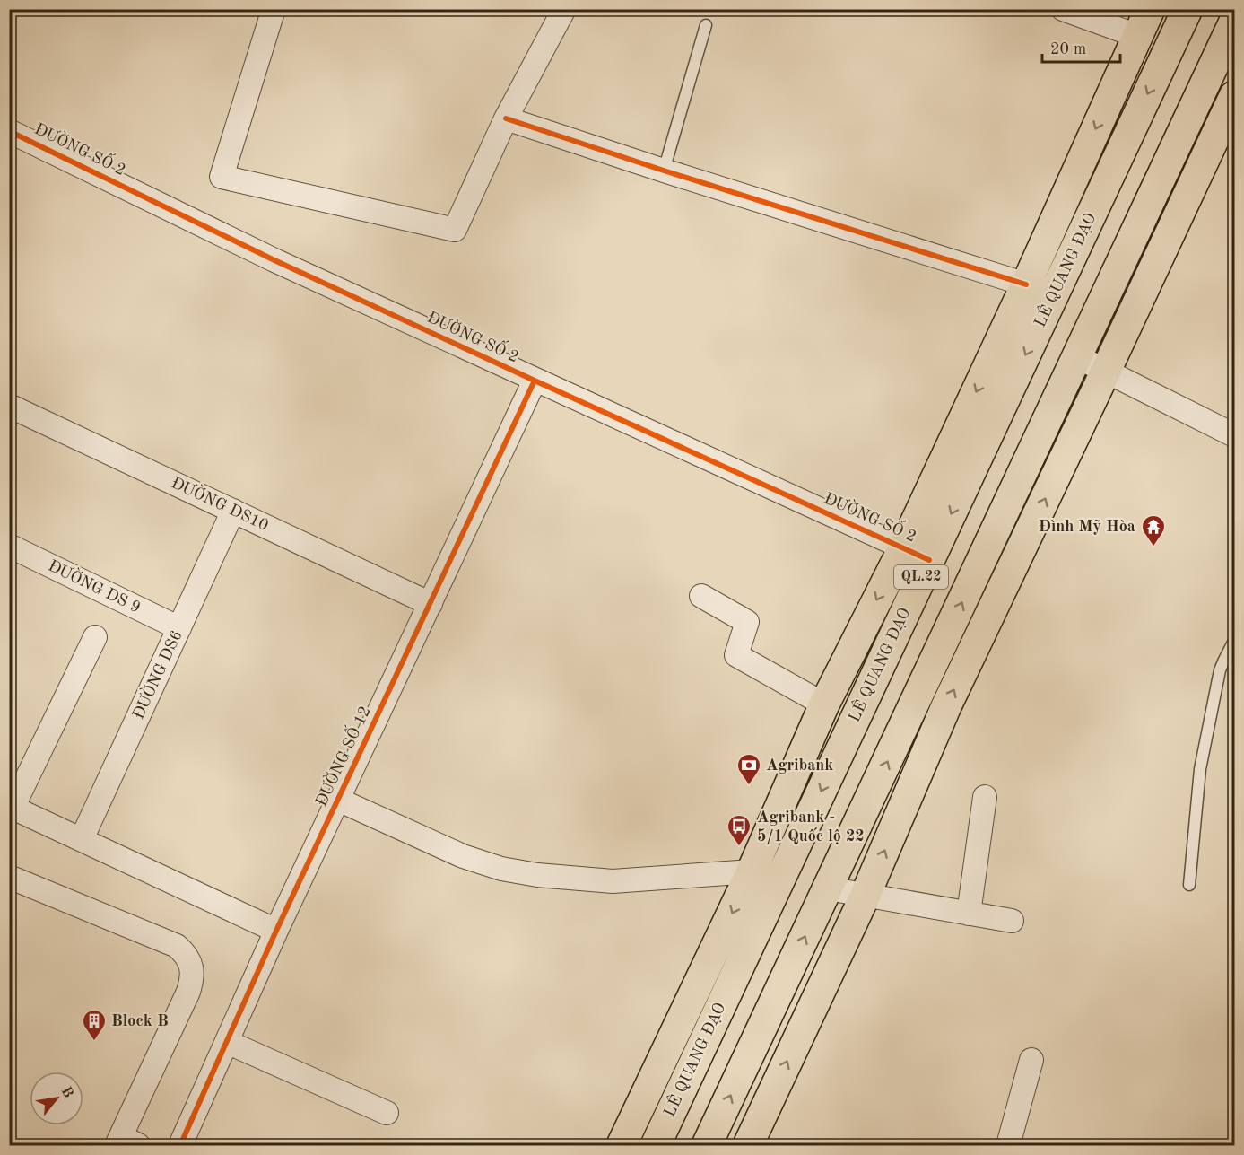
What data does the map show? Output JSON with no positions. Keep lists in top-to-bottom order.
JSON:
{
  "streets": {
    "highway": ["LÊ QUANG ĐẠO", "QL.22"],
    "street": [
      "ĐƯỜNG SỐ 2",
      "ĐƯỜNG DS10",
      "ĐƯỜNG DS 9",
      "ĐƯỜNG DS6",
      "ĐƯỜNG SỐ 12"
    ]
  },
  "crossings": [
    ["ĐƯỜNG SỐ 2", "LÊ QUANG ĐẠO"],
    ["ĐƯỜNG SỐ 2", "ĐƯỜNG SỐ 12"],
    ["ĐƯỜNG DS10", "ĐƯỜNG DS6"],
    ["ĐƯỜNG DS10", "ĐƯỜNG SỐ 12"],
    ["ĐƯỜNG DS 9", "ĐƯỜNG DS6"]
  ],
  "places": {
    "temple": ["Đình Mỹ Hòa"],
    "bank": ["Agribank"],
    "bus stop": ["Agribank - 5/1 Quốc lộ 22"],
    "building": ["Block B"]
  },
  "scale_bar": "20 m",
  "north": "top right"
}
